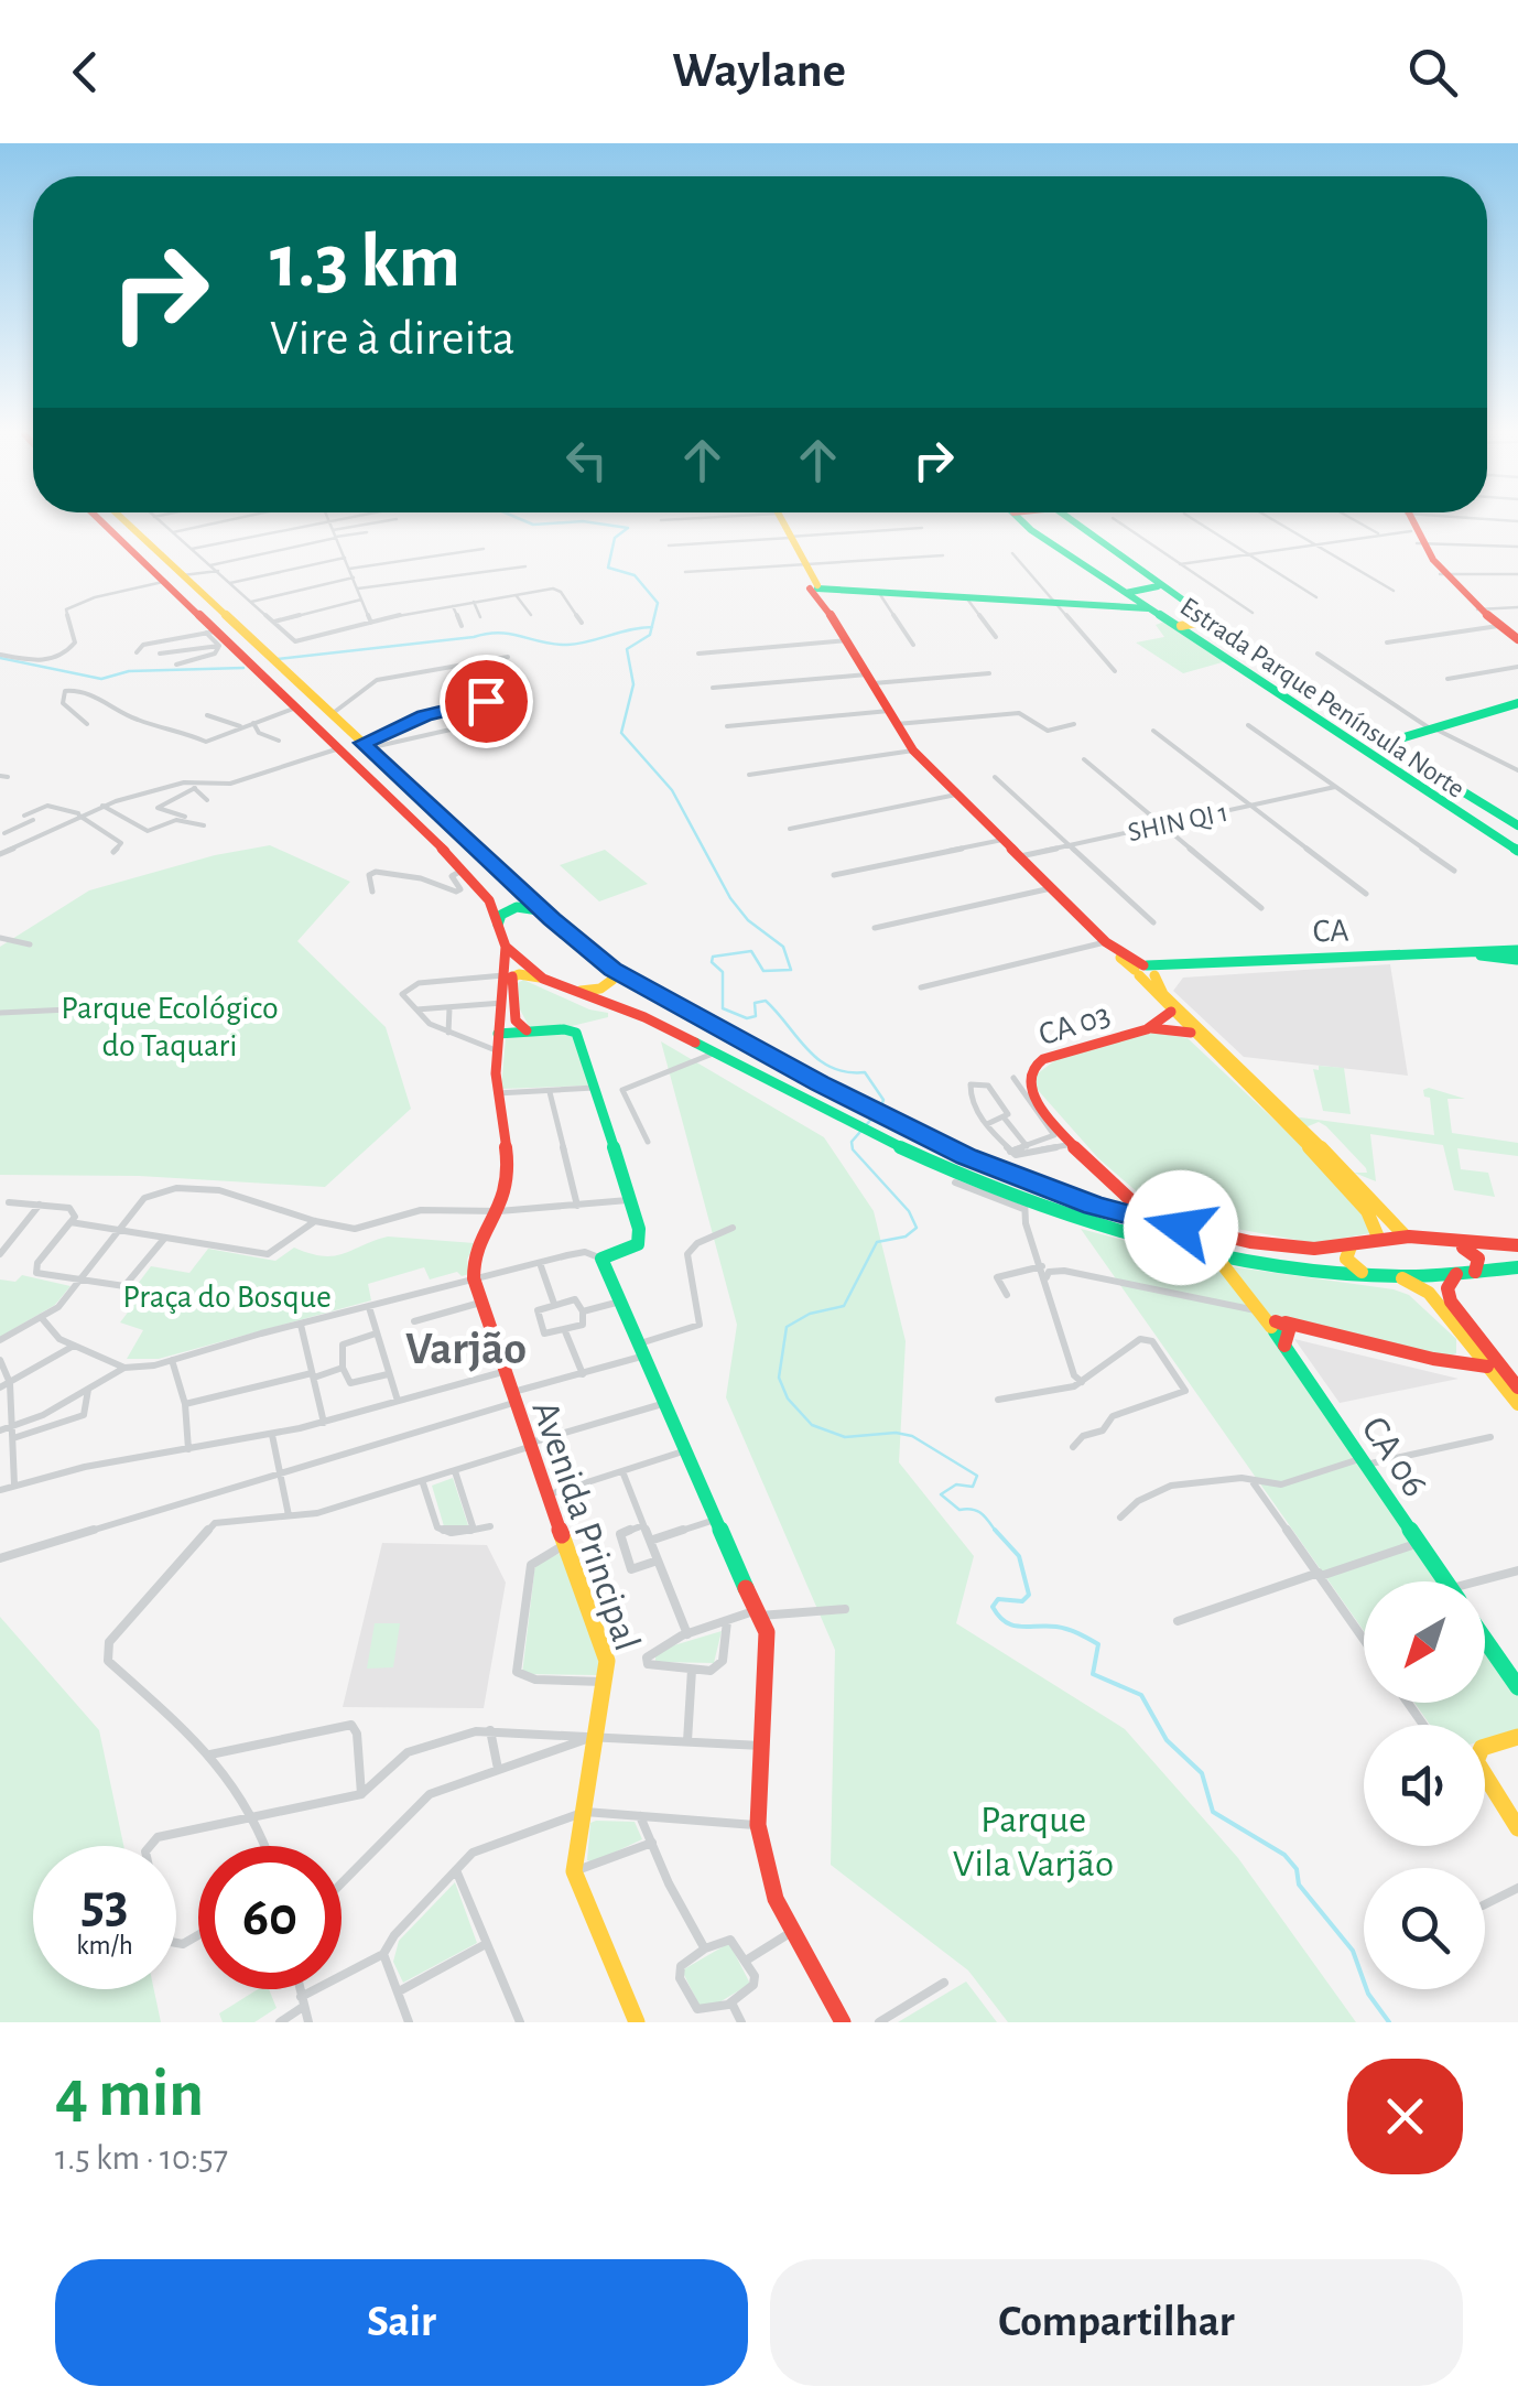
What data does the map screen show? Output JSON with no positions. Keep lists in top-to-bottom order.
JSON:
{
  "streets": {
    "main road": [
      "Estrada Parque Península Norte",
      "CA",
      "CA 03",
      "CA 06",
      "Avenida Principal"
    ],
    "street": ["SHIN QI 1"]
  },
  "districts": ["Varjão"],
  "parks": ["Parque Ecológico do Taquari", "Praça do Bosque", "Parque Vila Varjão"],
  "north": "bottom left",
  "page": {
    "header": "Waylane",
    "turn": ["1.3 km", "Vire à direita"],
    "speed": "53 km/h",
    "limit": "60",
    "heading": ["4 min", "1.5 km · 10:57"],
    "buttons": ["Sair", "Compartilhar"]
  }
}
